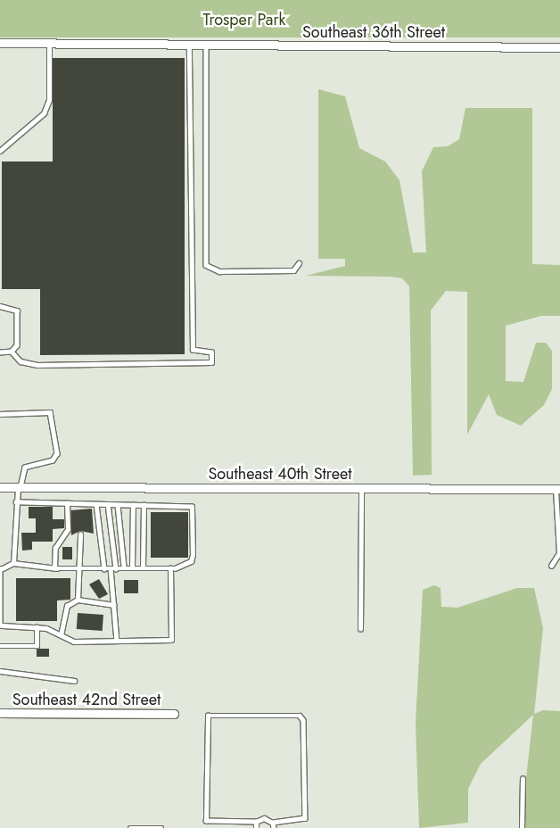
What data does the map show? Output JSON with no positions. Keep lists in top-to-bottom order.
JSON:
{
  "streets": {
    "street": ["Southeast 36th Street", "Southeast 40th Street", "Southeast 42nd Street"]
  },
  "parks": ["Trosper Park"]
}
